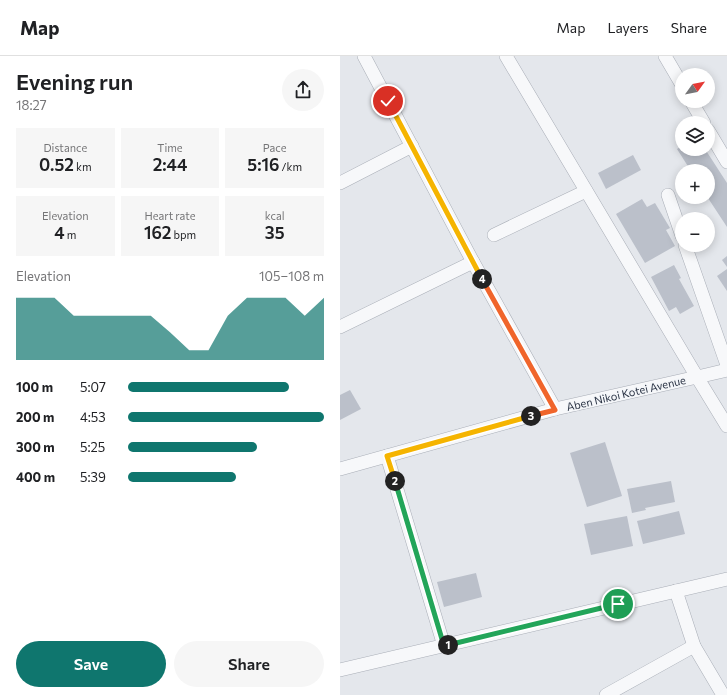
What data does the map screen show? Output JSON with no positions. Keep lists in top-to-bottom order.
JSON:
{
  "streets": {
    "street": ["Aben Nikoi Kotei Avenue"]
  },
  "north": "top right",
  "page": {
    "header": "Map",
    "nav": ["Map", "Layers", "Share"],
    "heading": ["Evening run", "18:27"],
    "map_buttons": ["+", "−"],
    "stats": [
      ["Distance", "0.52 km"],
      ["Time", "2:44"],
      ["Pace", "5:16 /km"],
      ["Elevation", "4 m"],
      ["Heart rate", "162 bpm"],
      ["kcal", "35"]
    ],
    "chart": ["Elevation", "105–108 m"],
    "pins": [
      "4",
      "3",
      "2",
      "1"
    ],
    "list": [
      {
        "name": "100 m",
        "note": "5:07"
      },
      {
        "name": "200 m",
        "note": "4:53"
      },
      {
        "name": "300 m",
        "note": "5:25"
      },
      {
        "name": "400 m",
        "note": "5:39"
      }
    ],
    "buttons": ["Save", "Share"]
  }
}
